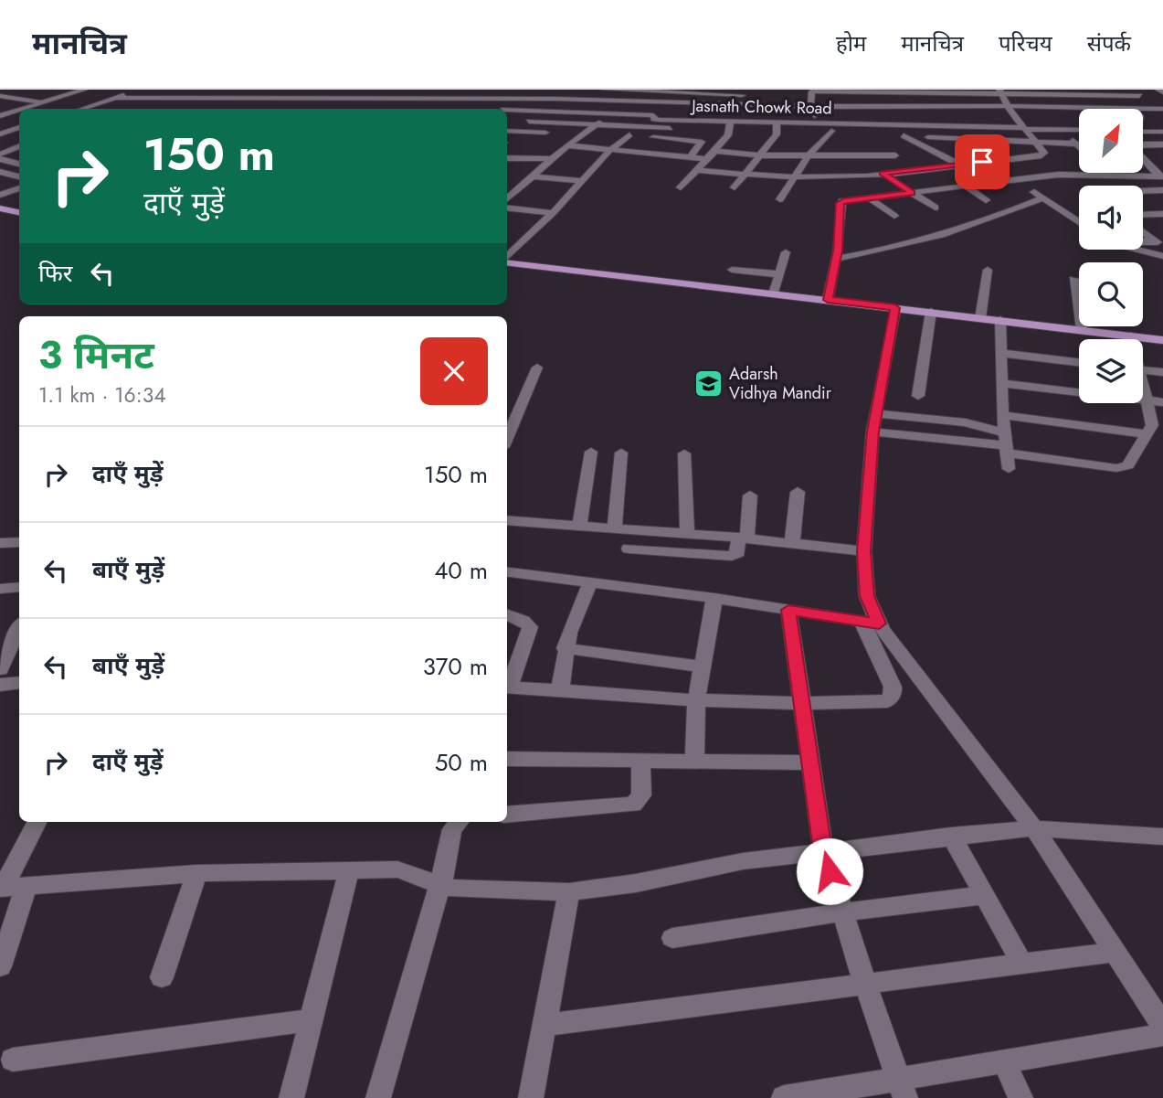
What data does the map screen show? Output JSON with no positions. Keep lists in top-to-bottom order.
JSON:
{
  "streets": {
    "street": ["Jasnath Chowk Road"]
  },
  "places": {
    "school or university": ["Adarsh Vidhya Mandir"]
  },
  "north": "top right",
  "page": {
    "header": "मानचित्र",
    "nav": [
      "होम",
      "मानचित्र",
      "परिचय",
      "संपर्क"
    ],
    "turn": ["150 m", "दाएँ मुड़ें"],
    "then": "फिर",
    "heading": ["3 मिनट", "1.1 km · 16:34"],
    "list": [
      {
        "name": "दाएँ मुड़ें",
        "value": "150 m"
      },
      {
        "name": "बाएँ मुड़ें",
        "value": "40 m"
      },
      {
        "name": "बाएँ मुड़ें",
        "value": "370 m"
      },
      {
        "name": "दाएँ मुड़ें",
        "value": "50 m"
      }
    ]
  }
}
